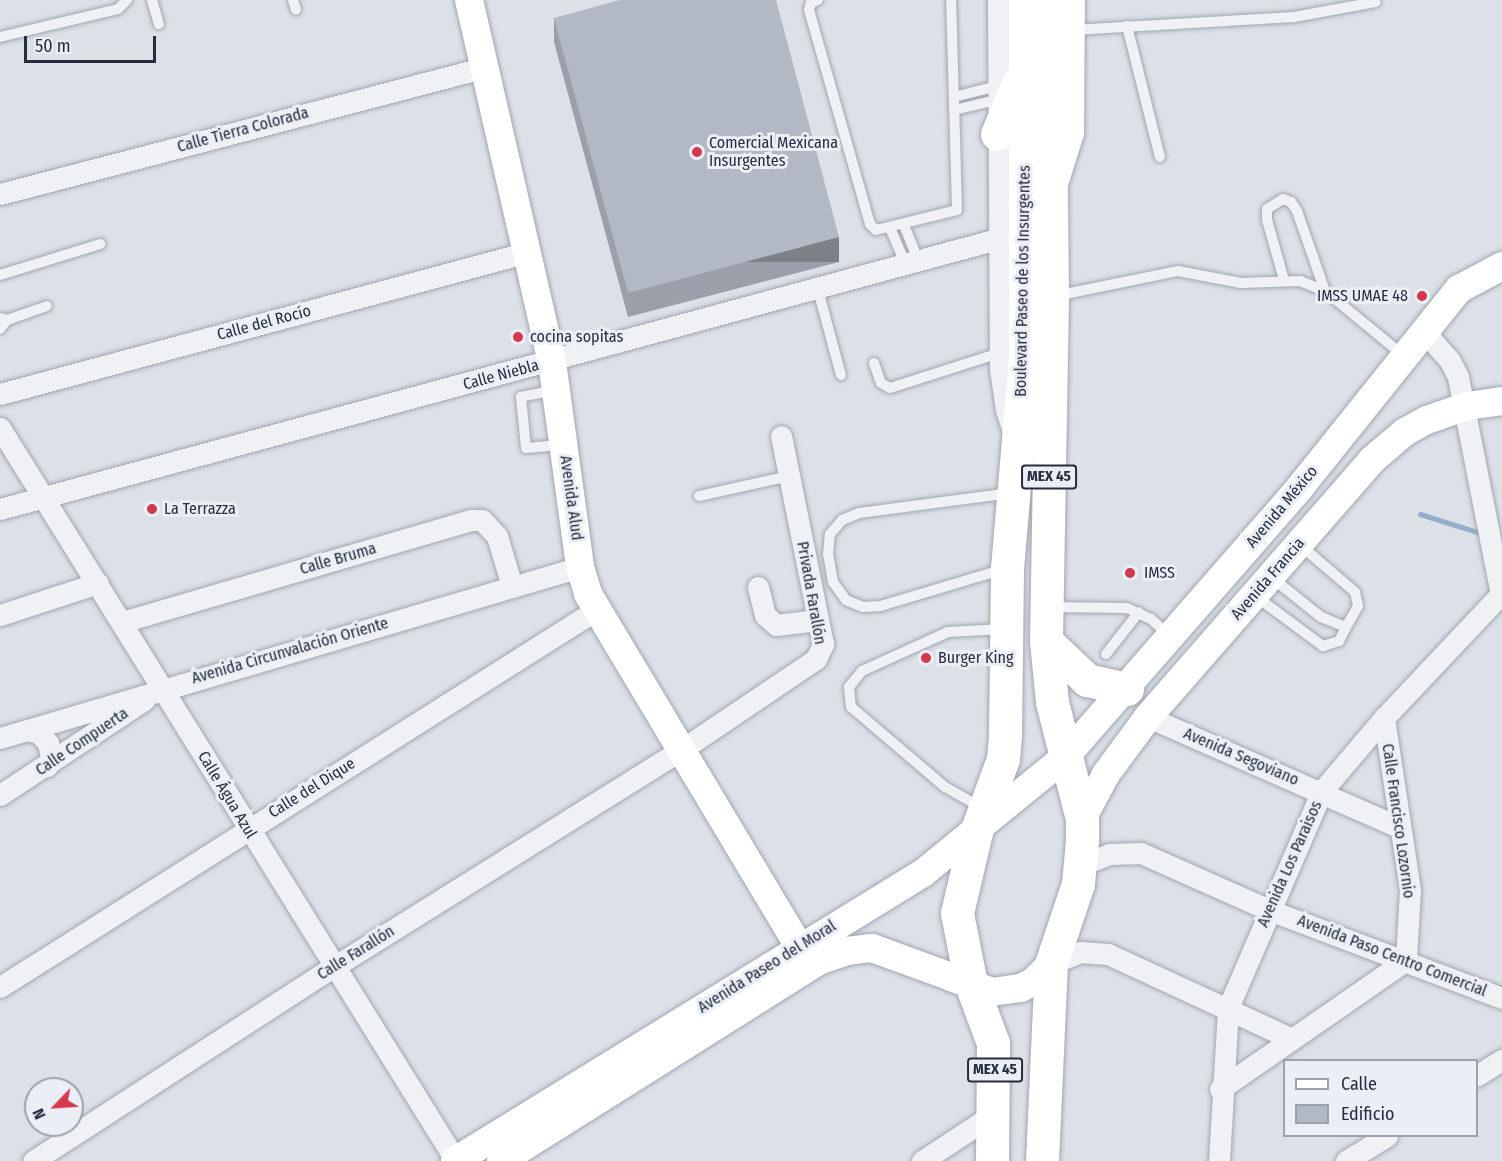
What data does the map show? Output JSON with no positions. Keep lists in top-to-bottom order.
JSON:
{
  "streets": {
    "main road": ["Boulevard Paseo de los Insurgentes", "MEX 45"],
    "street": [
      "Calle Tierra Colorada",
      "Calle del Rocío",
      "Calle Niebla",
      "Avenida Alud",
      "Avenida México",
      "Calle Bruma",
      "Avenida Francia",
      "Privada Farallón",
      "Avenida Circunvalación Oriente",
      "Calle Compuerta",
      "Avenida Segoviano",
      "Calle del Dique",
      "Calle Água Azul",
      "Calle Francisco Lozornio",
      "Avenida Los Paraisos",
      "Calle Farallón",
      "Avenida Paso Centro Comercial",
      "Avenida Paseo del Moral"
    ]
  },
  "crossings": [
    ["Calle Tierra Colorada", "Avenida Alud"],
    ["Boulevard Paseo de los Insurgentes", "Avenida México"],
    ["Boulevard Paseo de los Insurgentes", "Avenida Francia"],
    ["Boulevard Paseo de los Insurgentes", "Avenida Paso Centro Comercial"],
    ["Boulevard Paseo de los Insurgentes", "Avenida Paseo del Moral"],
    ["Calle del Rocío", "Avenida Alud"],
    ["Calle Niebla", "Avenida Alud"],
    ["Calle Niebla", "Calle Água Azul"],
    ["Avenida Alud", "Privada Farallón"],
    ["Avenida Alud", "Avenida Circunvalación Oriente"],
    ["Avenida Alud", "Calle del Dique"],
    ["Avenida Alud", "Calle Farallón"],
    ["Avenida Alud", "Avenida Paseo del Moral"],
    ["Avenida México", "Avenida Paseo del Moral"],
    ["Calle Bruma", "Avenida Circunvalación Oriente"],
    ["Calle Bruma", "Calle Água Azul"],
    ["Avenida Francia", "Avenida Segoviano"],
    ["Privada Farallón", "Calle Farallón"],
    ["Avenida Circunvalación Oriente", "Calle Compuerta"],
    ["Avenida Circunvalación Oriente", "Calle Água Azul"],
    ["Calle Compuerta", "Calle Água Azul"],
    ["Avenida Segoviano", "Calle Francisco Lozornio"],
    ["Avenida Segoviano", "Avenida Los Paraisos"],
    ["Calle del Dique", "Calle Água Azul"],
    ["Calle Água Azul", "Calle Farallón"],
    ["Calle Água Azul", "Avenida Paseo del Moral"],
    ["Calle Francisco Lozornio", "Avenida Los Paraisos"],
    ["Calle Francisco Lozornio", "Avenida Paso Centro Comercial"],
    ["Avenida Los Paraisos", "Avenida Paso Centro Comercial"]
  ],
  "places": [
    "Comercial Mexicana Insurgentes",
    "IMSS UMAE 48",
    "cocina sopitas",
    "La Terrazza",
    "IMSS",
    "Burger King"
  ],
  "legend": ["Calle", "Edificio"],
  "scale_bar": "50 m",
  "north": "bottom left"
}
